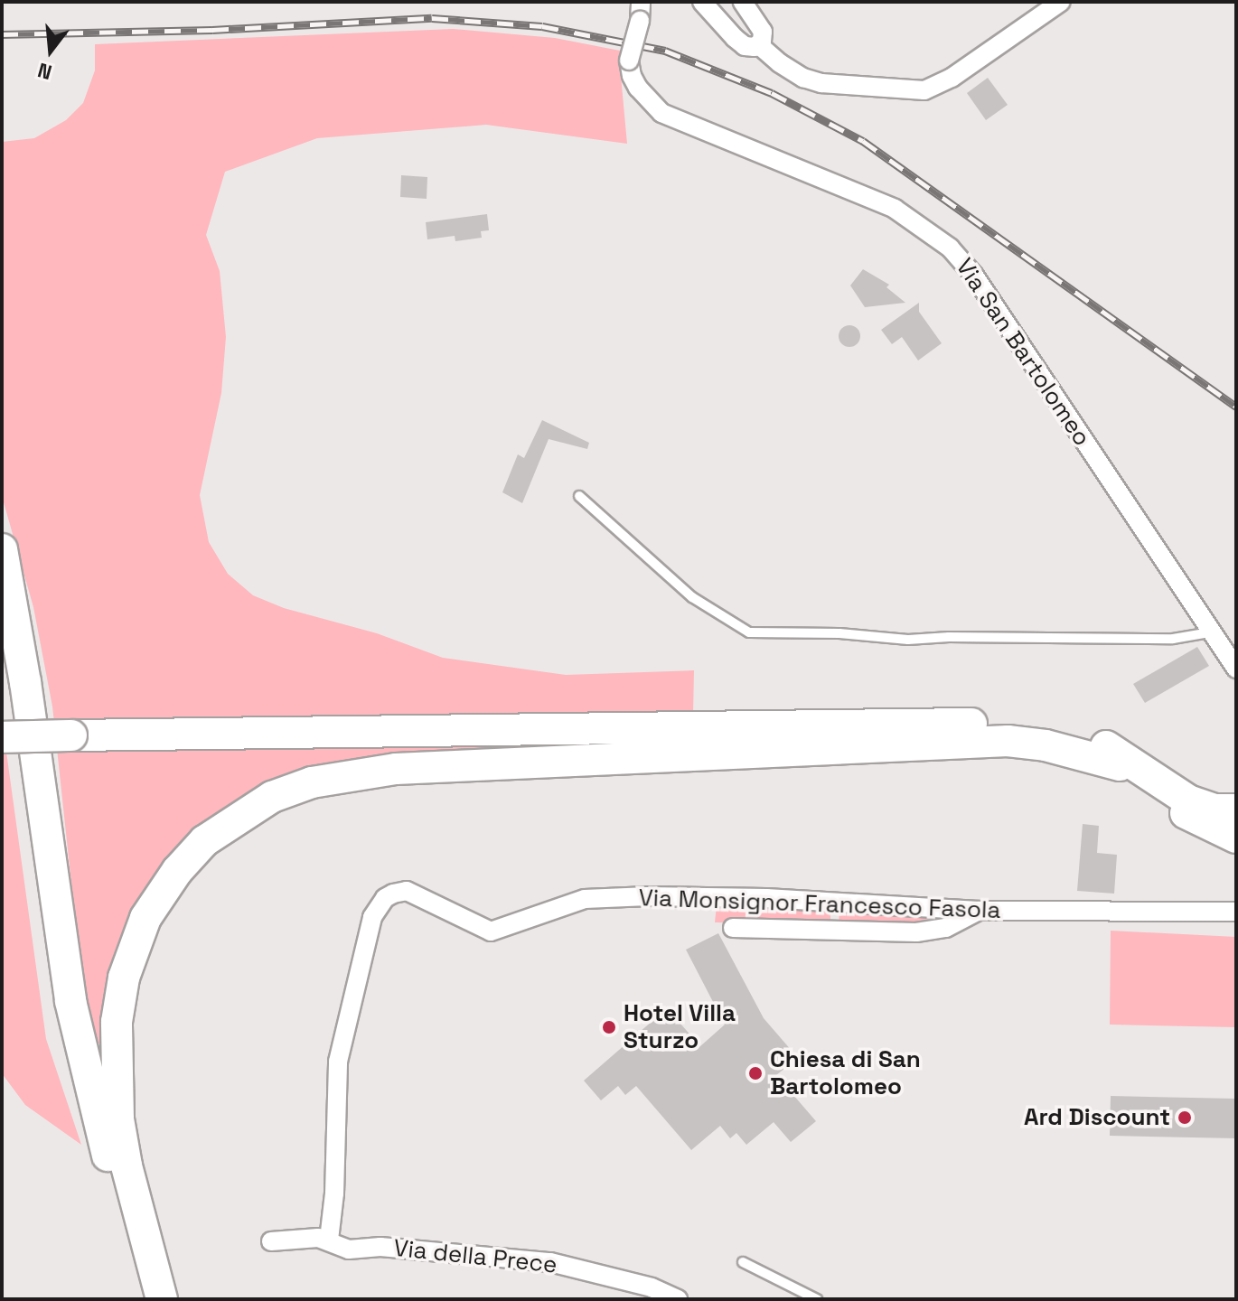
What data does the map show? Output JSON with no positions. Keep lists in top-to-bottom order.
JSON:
{
  "streets": {
    "street": ["Via San Bartolomeo", "Via Monsignor Francesco Fasola", "Via della Prece"]
  },
  "crossings": [
    ["Via Monsignor Francesco Fasola", "Via della Prece"]
  ],
  "places": ["Hotel Villa Sturzo", "Chiesa di San Bartolomeo", "Ard Discount"],
  "north": "bottom"
}
